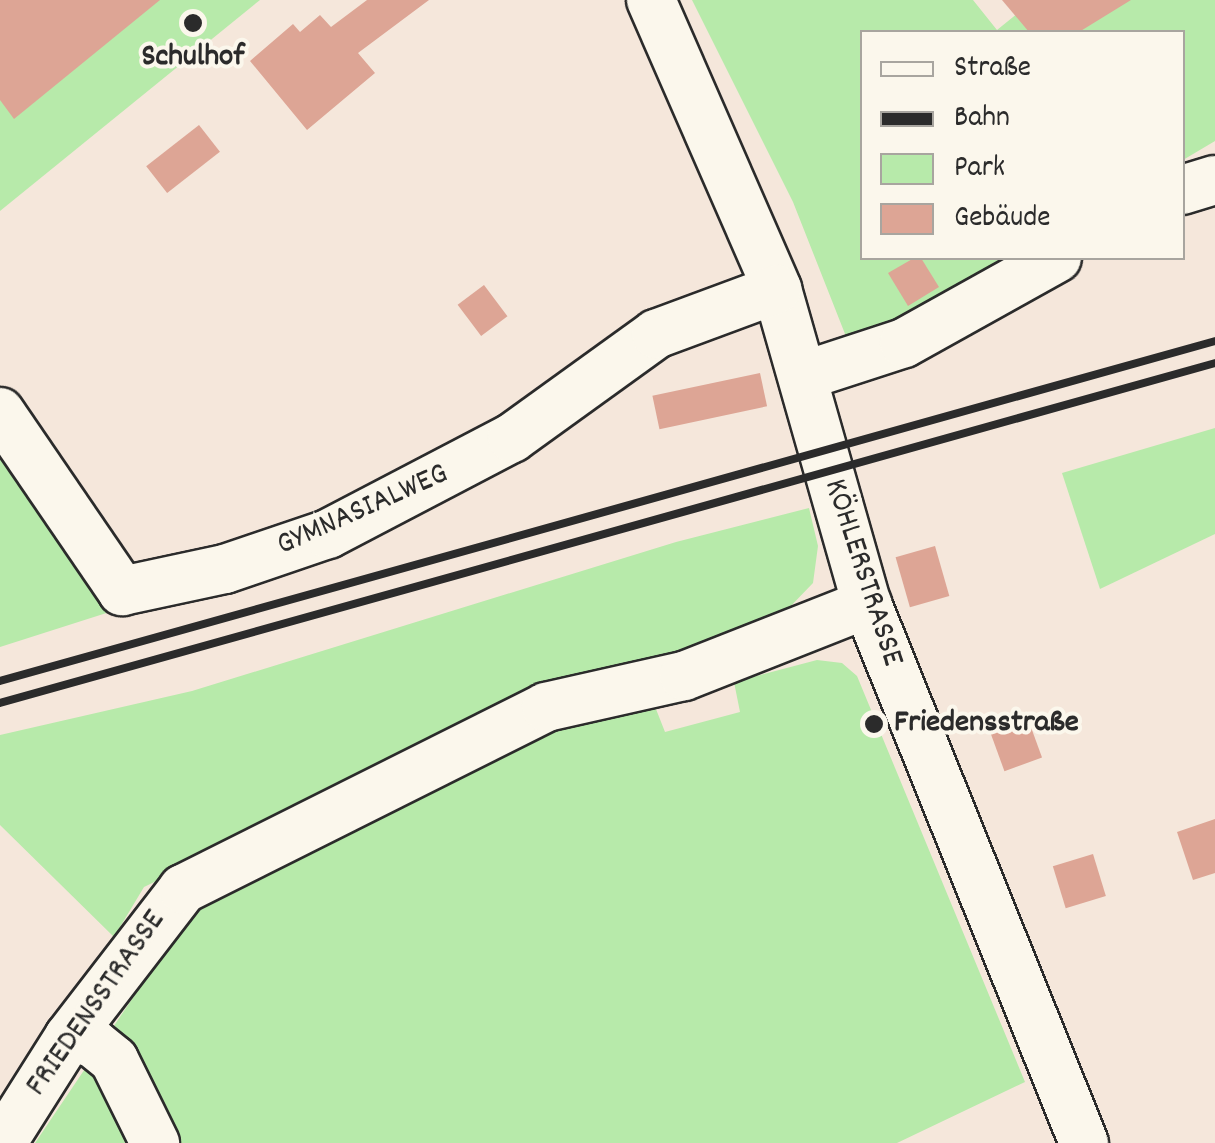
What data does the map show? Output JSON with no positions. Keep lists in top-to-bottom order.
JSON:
{
  "streets": {
    "street": ["GYMNASIALWEG", "KÖHLERSTRASSE", "FRIEDENSSTRASSE"]
  },
  "crossings": [
    ["GYMNASIALWEG", "KÖHLERSTRASSE"],
    ["KÖHLERSTRASSE", "FRIEDENSSTRASSE"]
  ],
  "places": ["Schulhof", "Friedensstraße"],
  "legend": [
    "Straße",
    "Bahn",
    "Park",
    "Gebäude"
  ]
}
